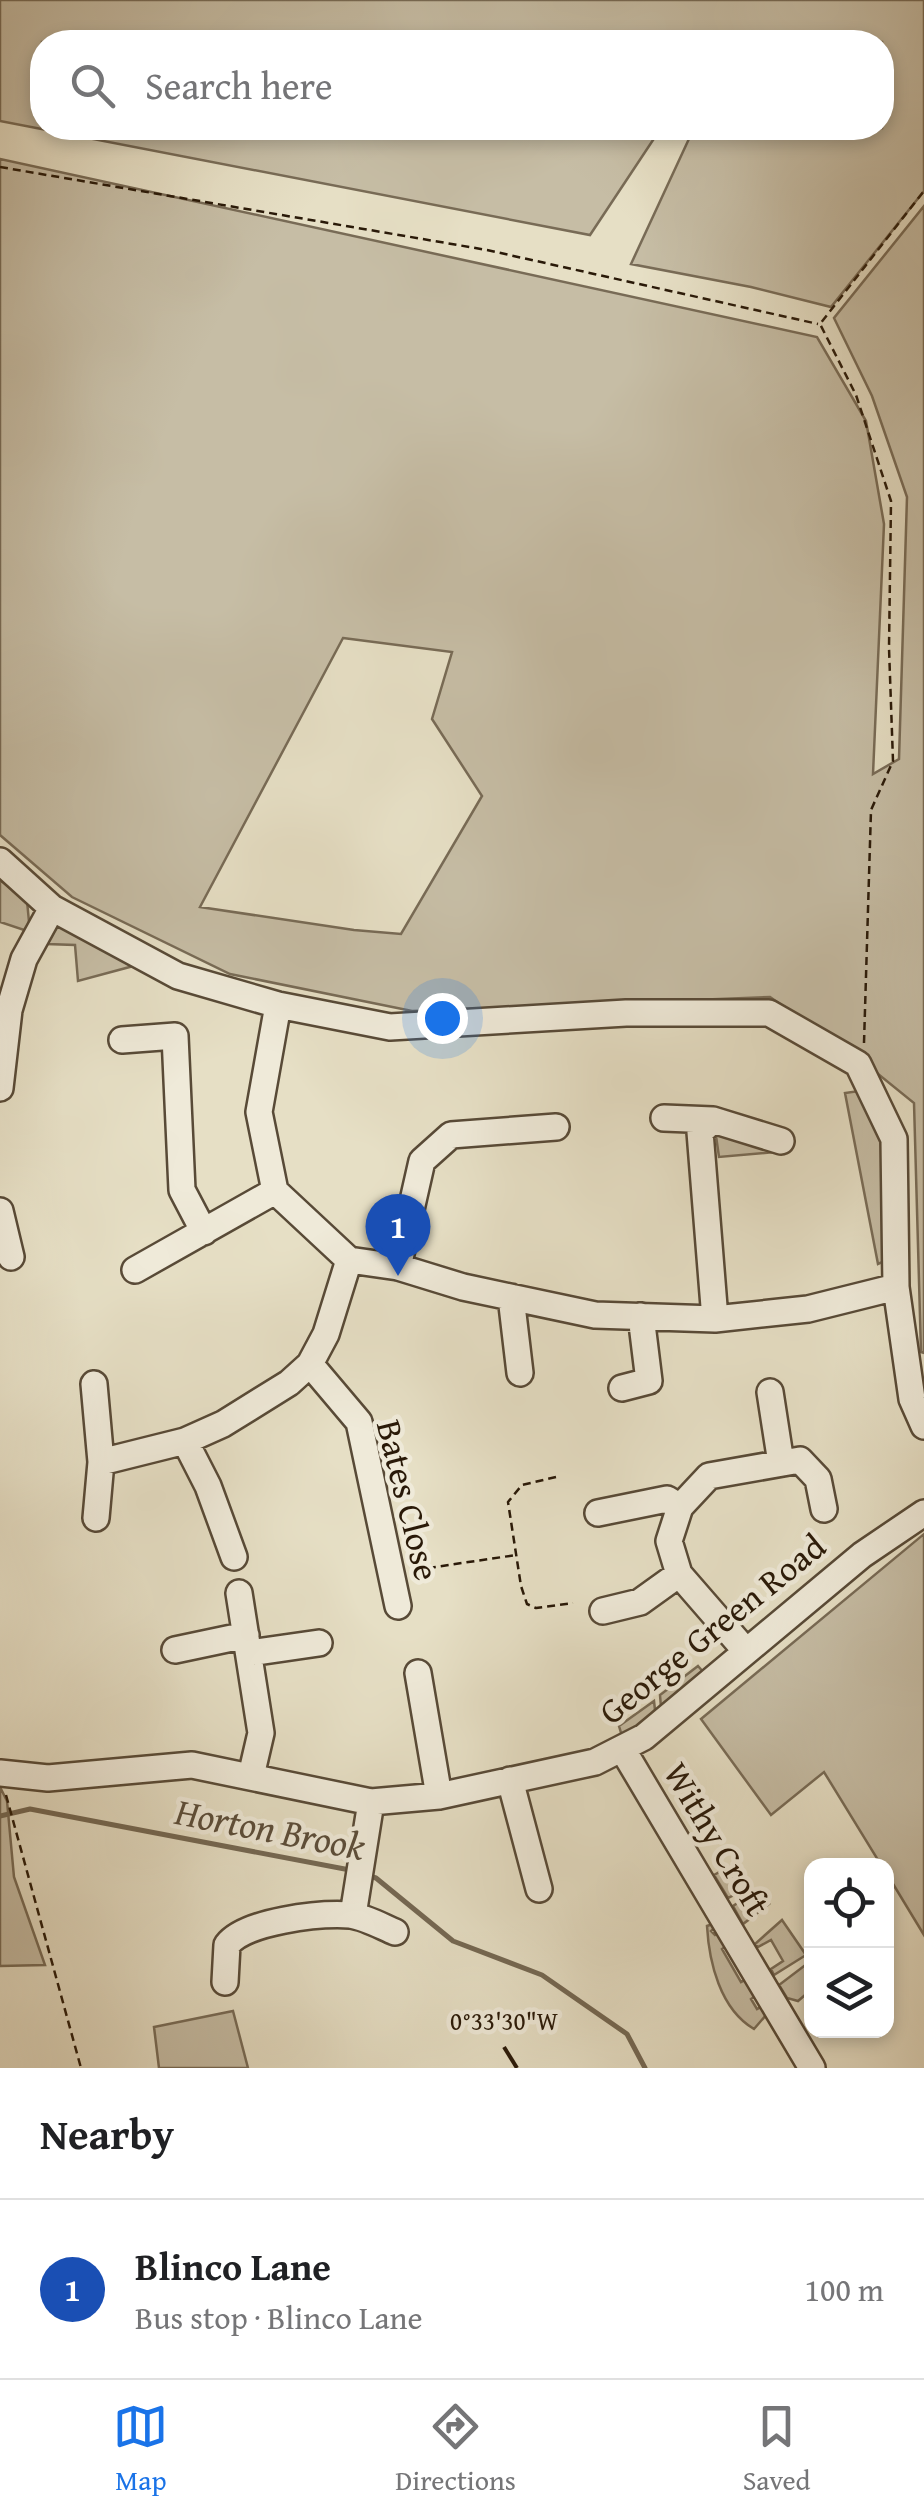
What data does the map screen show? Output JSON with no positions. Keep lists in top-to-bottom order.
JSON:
{
  "streets": {
    "street": ["Bates Close", "George Green Road", "Withy Croft"]
  },
  "crossings": [
    ["George Green Road", "Withy Croft"]
  ],
  "water": ["Horton Brook"],
  "page": {
    "search": "Search here",
    "pins": "1",
    "heading": "Nearby",
    "list": [
      {
        "mark": "1",
        "name": "Blinco Lane",
        "note": "Bus stop · Blinco Lane",
        "value": "100 m"
      }
    ],
    "nav": ["Map", "Directions", "Saved"]
  },
  "coordinates": ["0°33'30\"W"]
}
